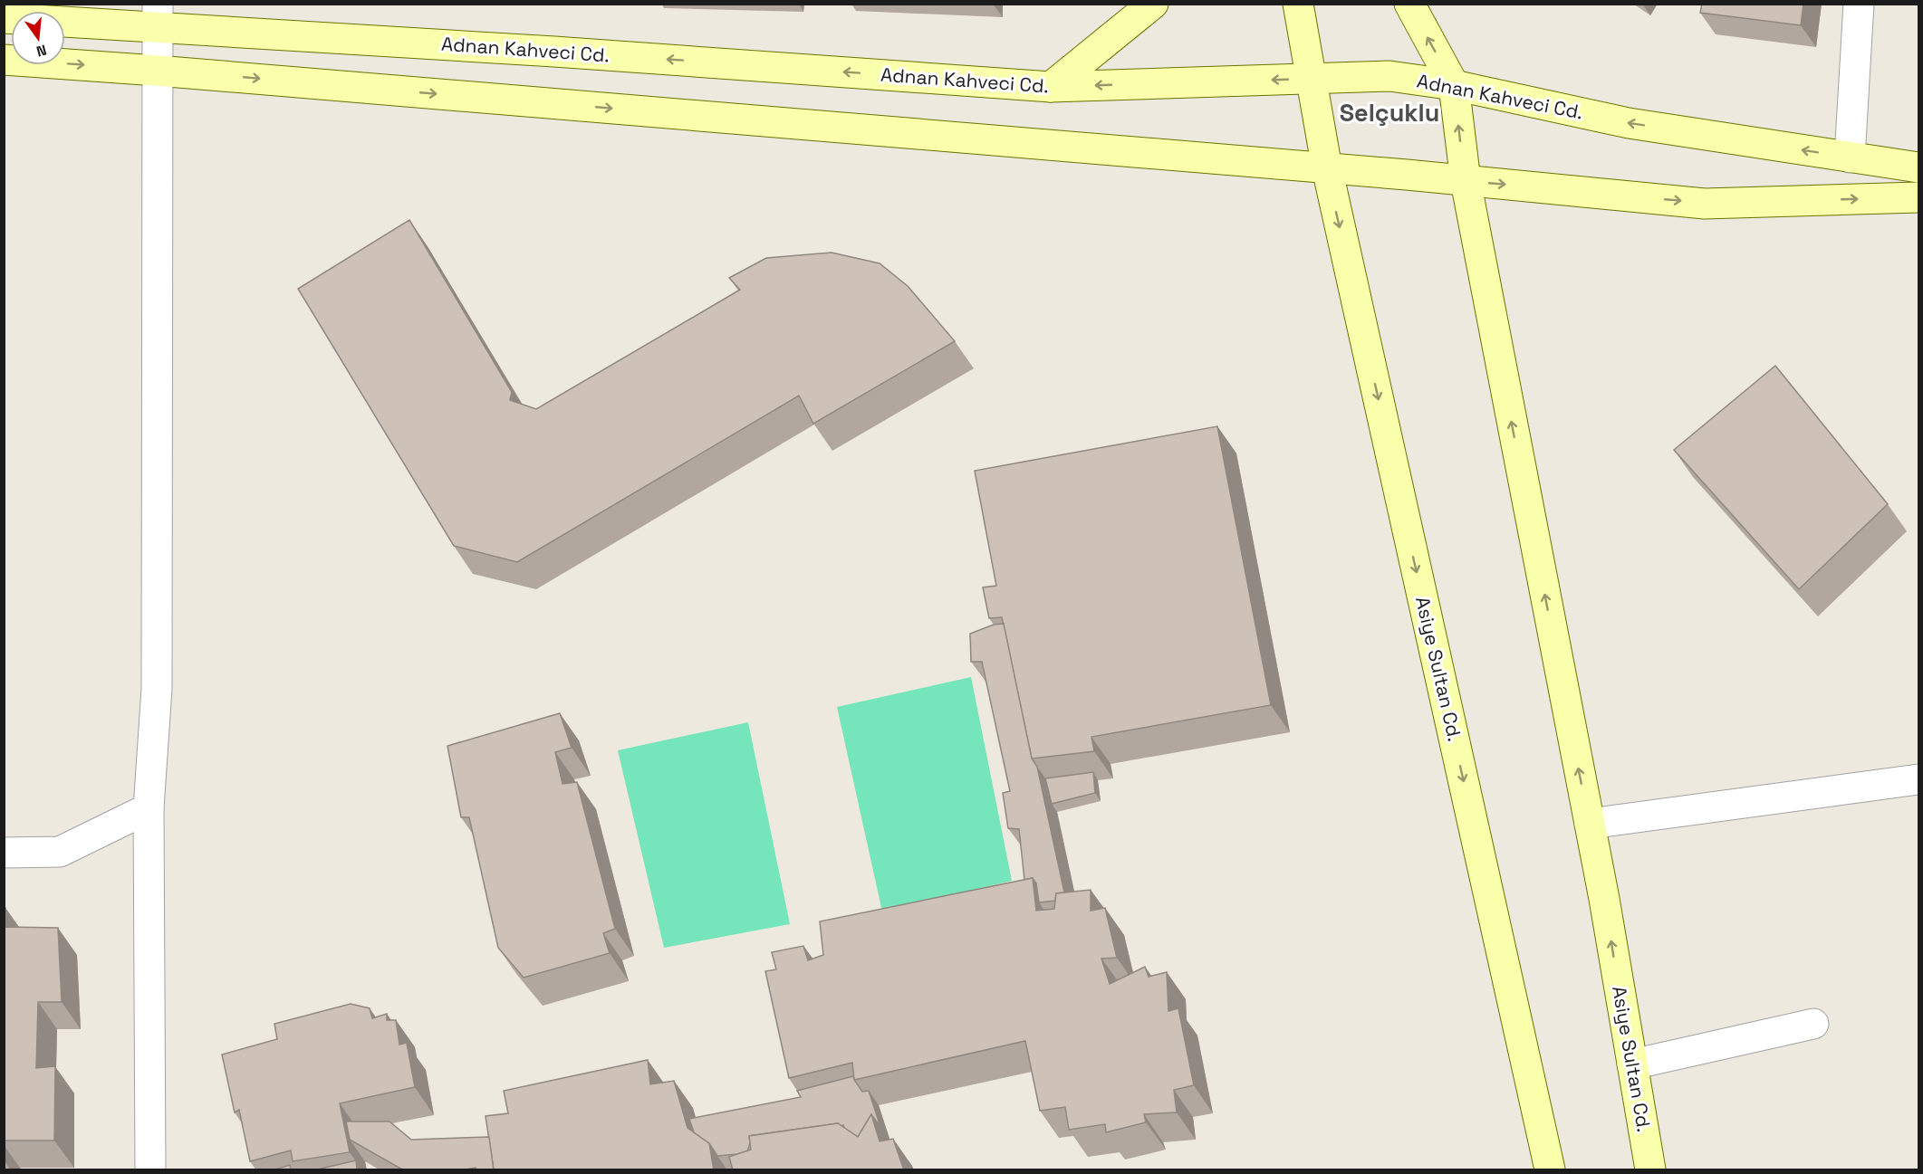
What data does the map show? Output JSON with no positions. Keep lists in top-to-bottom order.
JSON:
{
  "streets": {
    "street": ["Adnan Kahveci Cd.", "Asiye Sultan Cd."]
  },
  "crossings": [
    ["Adnan Kahveci Cd.", "Asiye Sultan Cd."]
  ],
  "districts": ["Selçuklu"],
  "north": "bottom"
}
